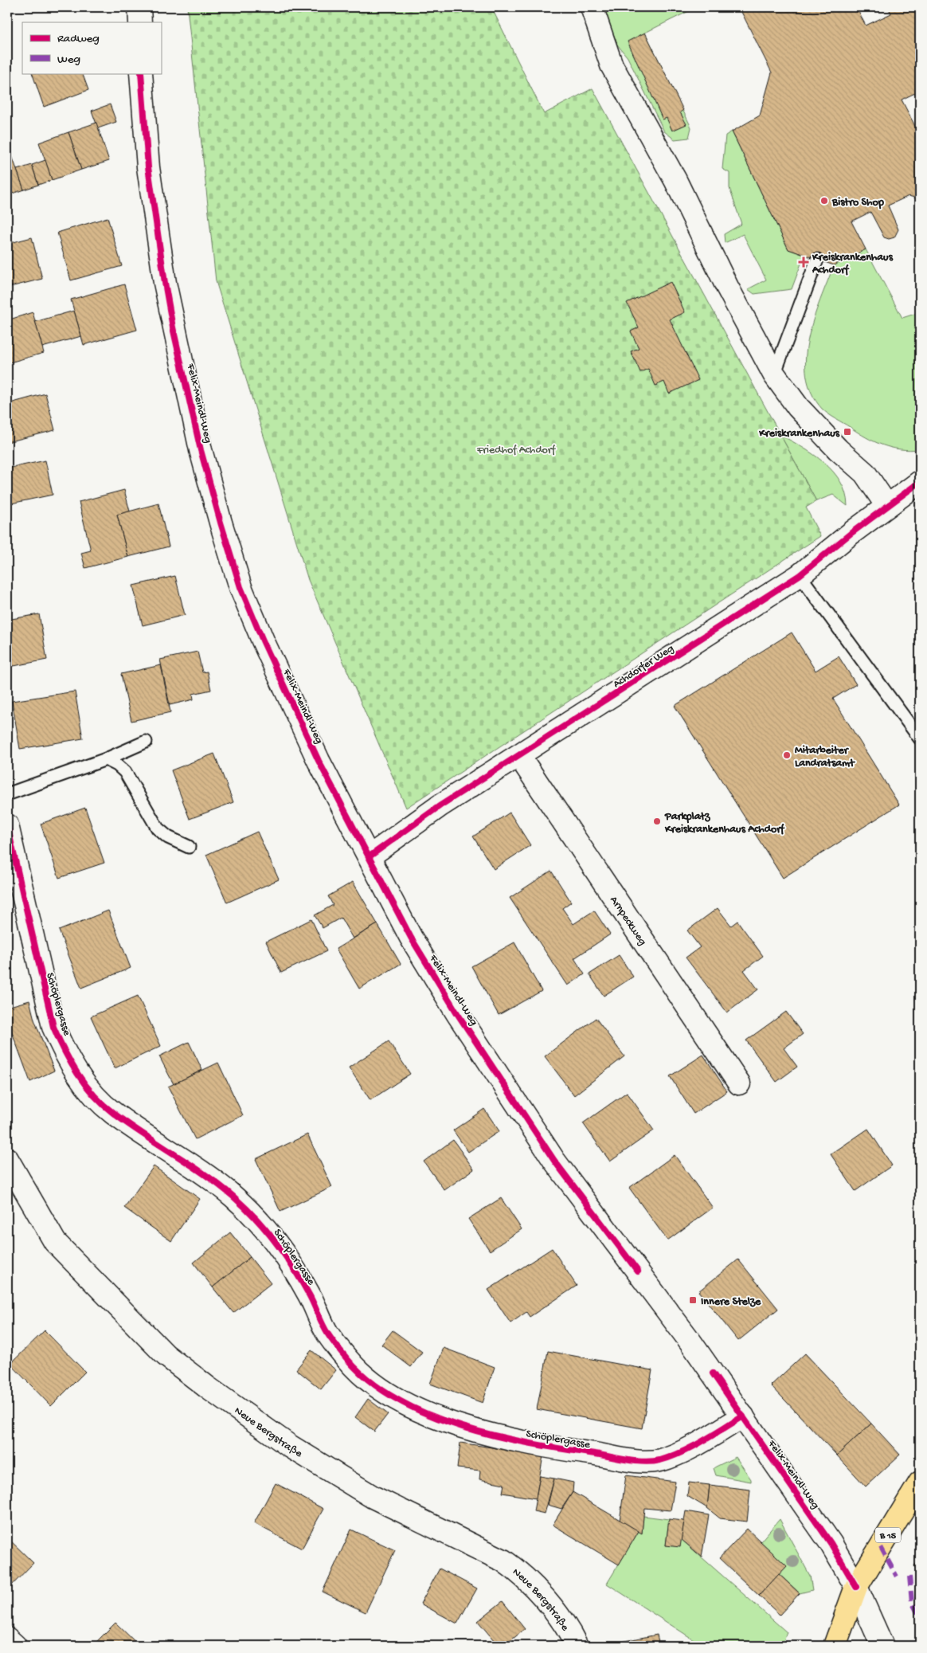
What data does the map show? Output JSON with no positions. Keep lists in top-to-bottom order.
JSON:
{
  "streets": {
    "main road": ["B 15"],
    "street": [
      "Felix-Meindl-Weg",
      "Achdorfer Weg",
      "Arnpeckweg",
      "Schöplergasse",
      "Neue Bergstraße"
    ]
  },
  "crossings": [
    ["Felix-Meindl-Weg", "Achdorfer Weg"],
    ["Felix-Meindl-Weg", "Schöplergasse"],
    ["Felix-Meindl-Weg", "B 15"],
    ["Achdorfer Weg", "Arnpeckweg"]
  ],
  "parks": ["Friedhof Achdorf"],
  "places": {
    "other": ["Bistro Shop", "Mitarbeiter Landratsamt", "Parkplatz Kreiskrankenhaus Achdorf"],
    "health": ["Kreiskrankenhaus Achdorf"],
    "transit": ["Kreiskrankenhaus", "Innere Stelze"]
  },
  "legend": ["Radweg", "Weg"]
}
